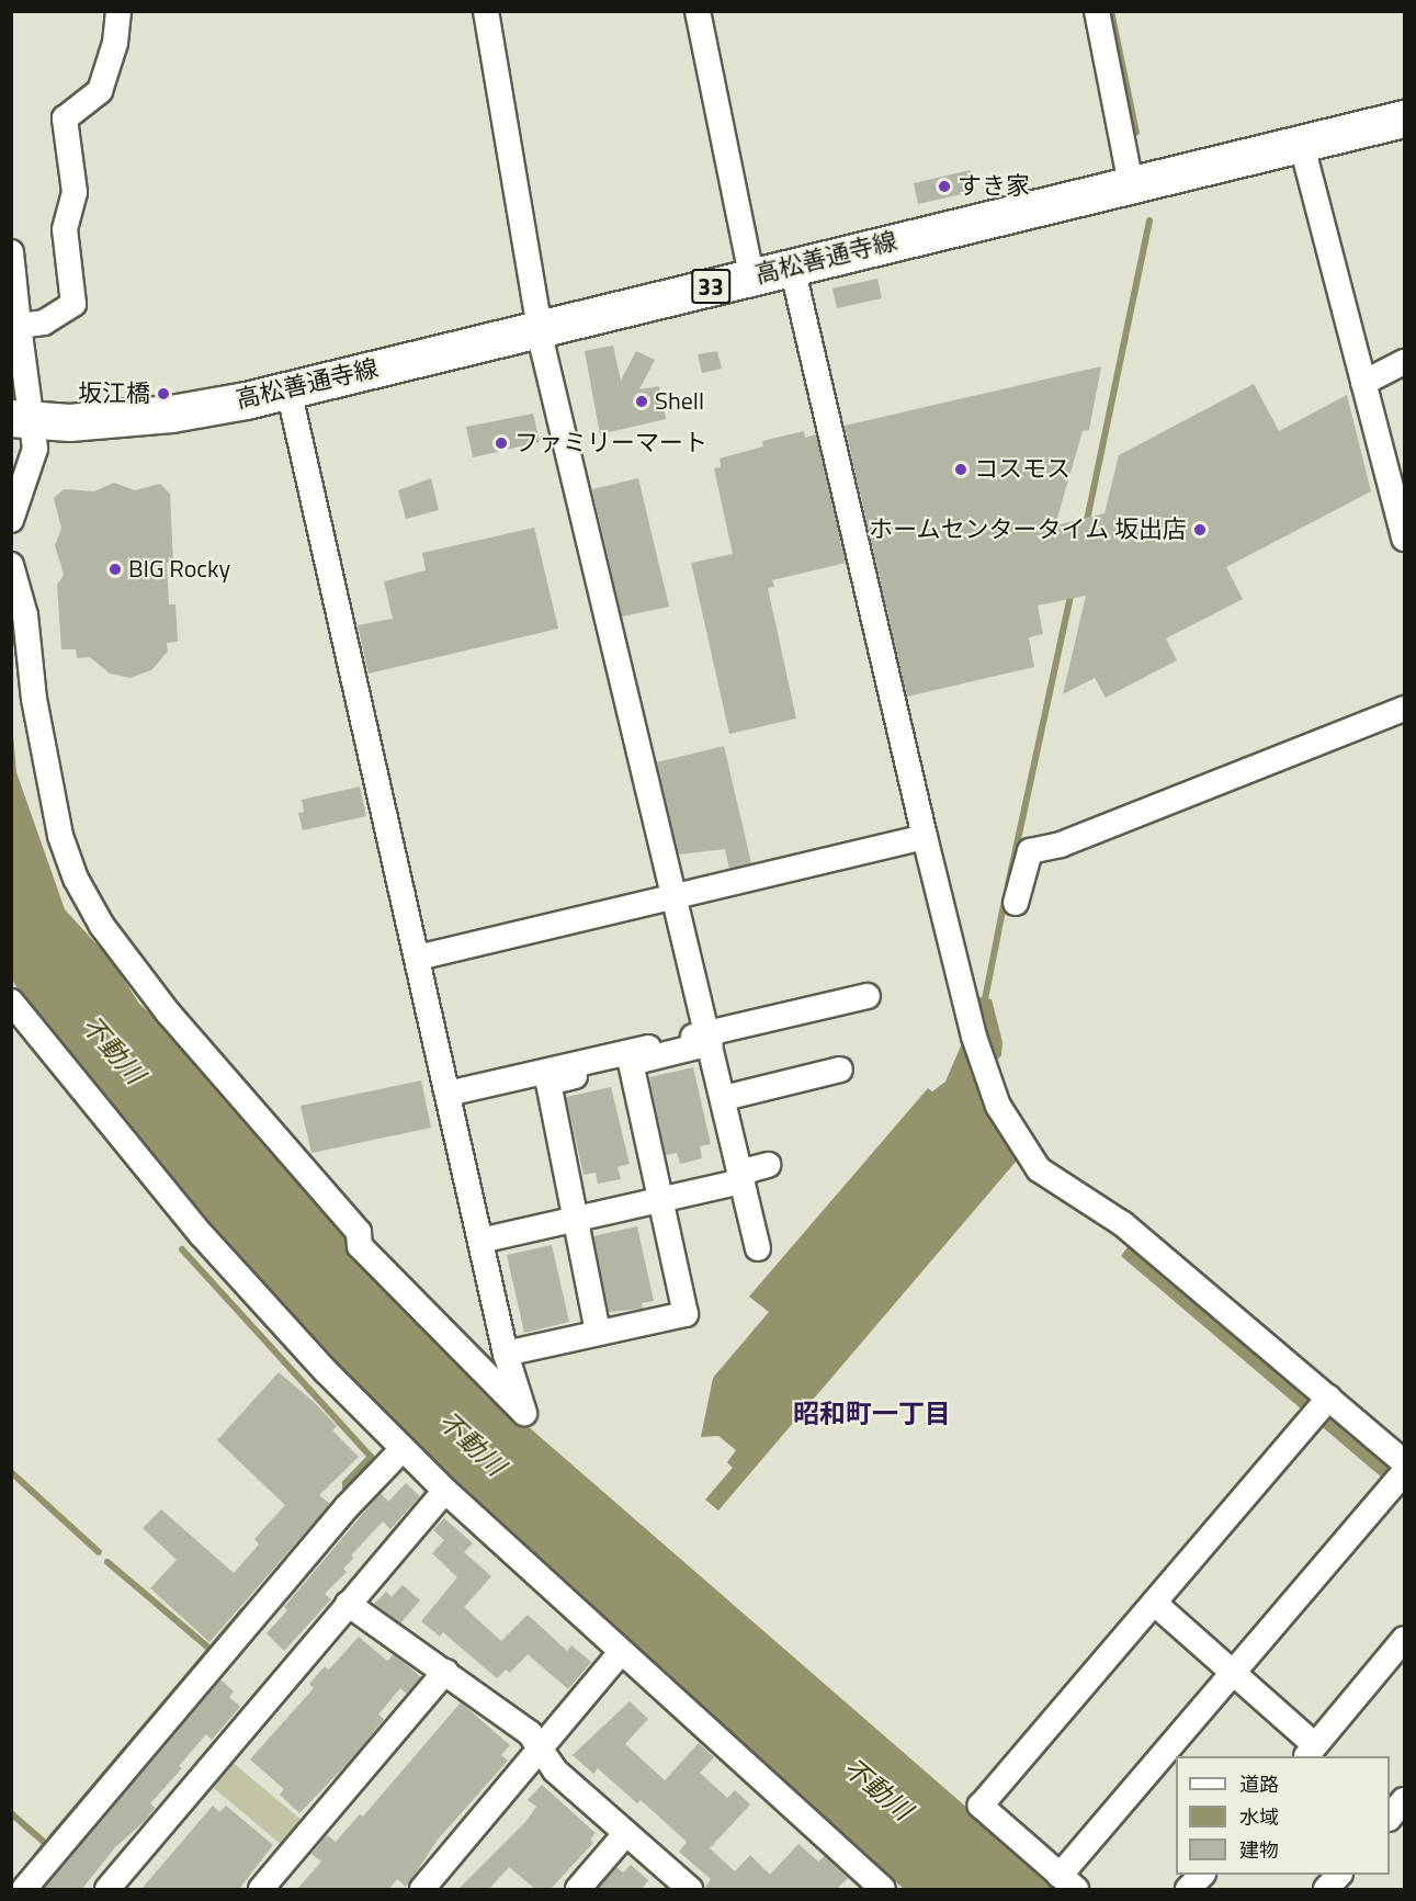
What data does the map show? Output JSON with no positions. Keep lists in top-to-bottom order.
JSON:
{
  "streets": {
    "main road": ["高松善通寺線", "33"]
  },
  "districts": ["昭和町一丁目"],
  "water": ["不動川"],
  "places": [
    "すき家",
    "坂江橋",
    "Shell",
    "ファミリーマート",
    "コスモス",
    "ホームセンタータイム 坂出店",
    "BIG Rocky"
  ],
  "legend": ["道路", "水域", "建物"]
}
